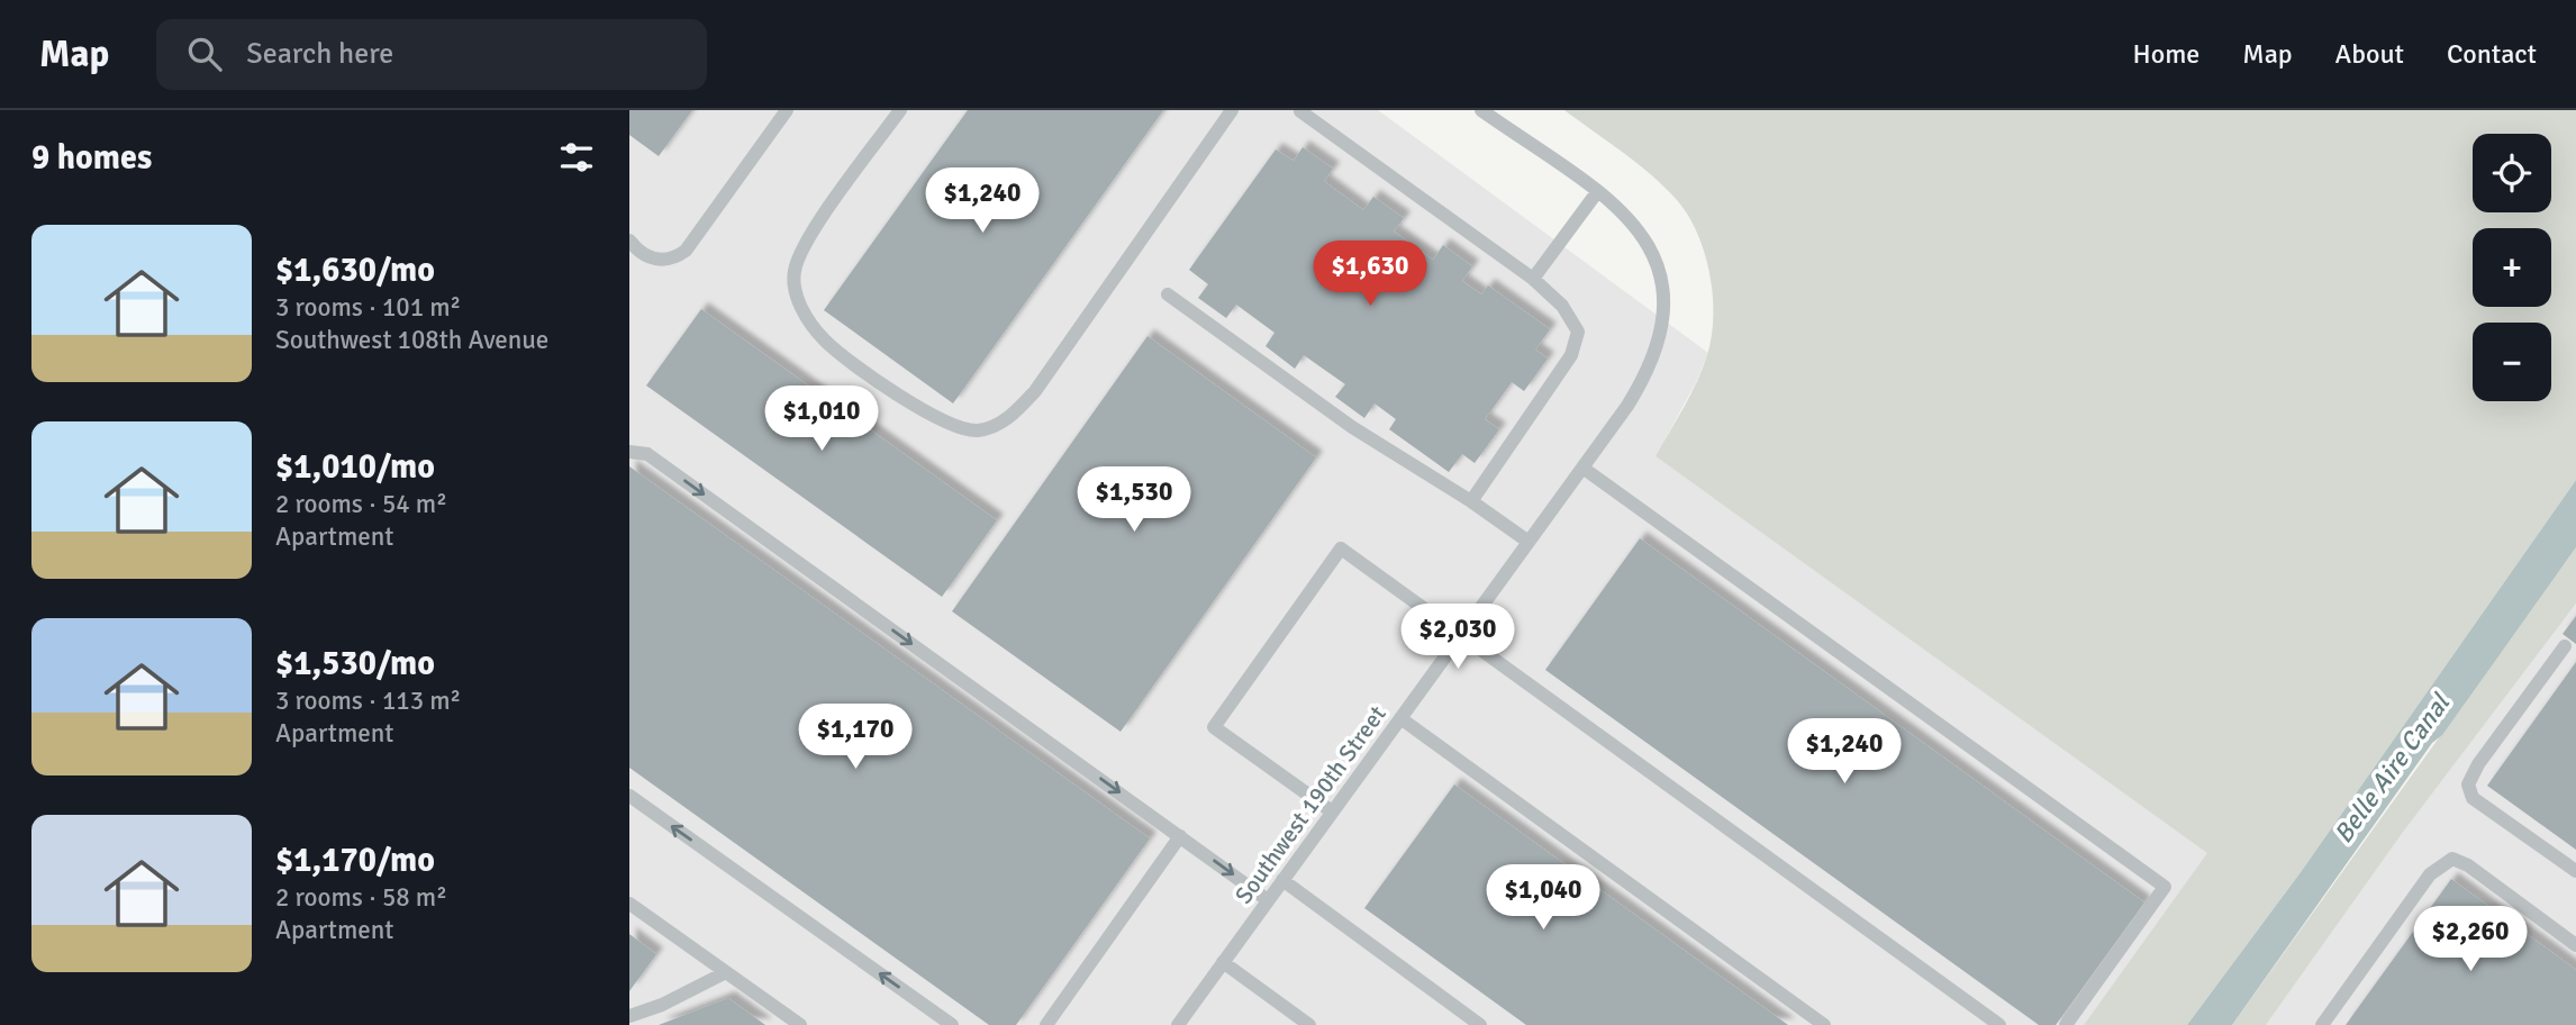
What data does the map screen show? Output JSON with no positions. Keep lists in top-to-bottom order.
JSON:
{
  "streets": {
    "street": ["Southwest 190th Street"]
  },
  "water": ["Belle Aire Canal"],
  "page": {
    "header": "Map",
    "search": "Search here",
    "nav": [
      "Home",
      "Map",
      "About",
      "Contact"
    ],
    "heading": "9 homes",
    "map_buttons": ["+", "−"],
    "price": [
      "$1,240",
      "$1,630",
      "$1,010",
      "$1,530",
      "$2,030",
      "$1,170",
      "$1,240",
      "$1,040",
      "$2,260"
    ],
    "list": [
      {
        "name": "$1,630/mo",
        "note": "3 rooms · 101 m² · Southwest 108th Avenue"
      },
      {
        "name": "$1,010/mo",
        "note": "2 rooms · 54 m² · Apartment"
      },
      {
        "name": "$1,530/mo",
        "note": "3 rooms · 113 m² · Apartment"
      },
      {
        "name": "$1,170/mo",
        "note": "2 rooms · 58 m² · Apartment"
      }
    ]
  }
}
